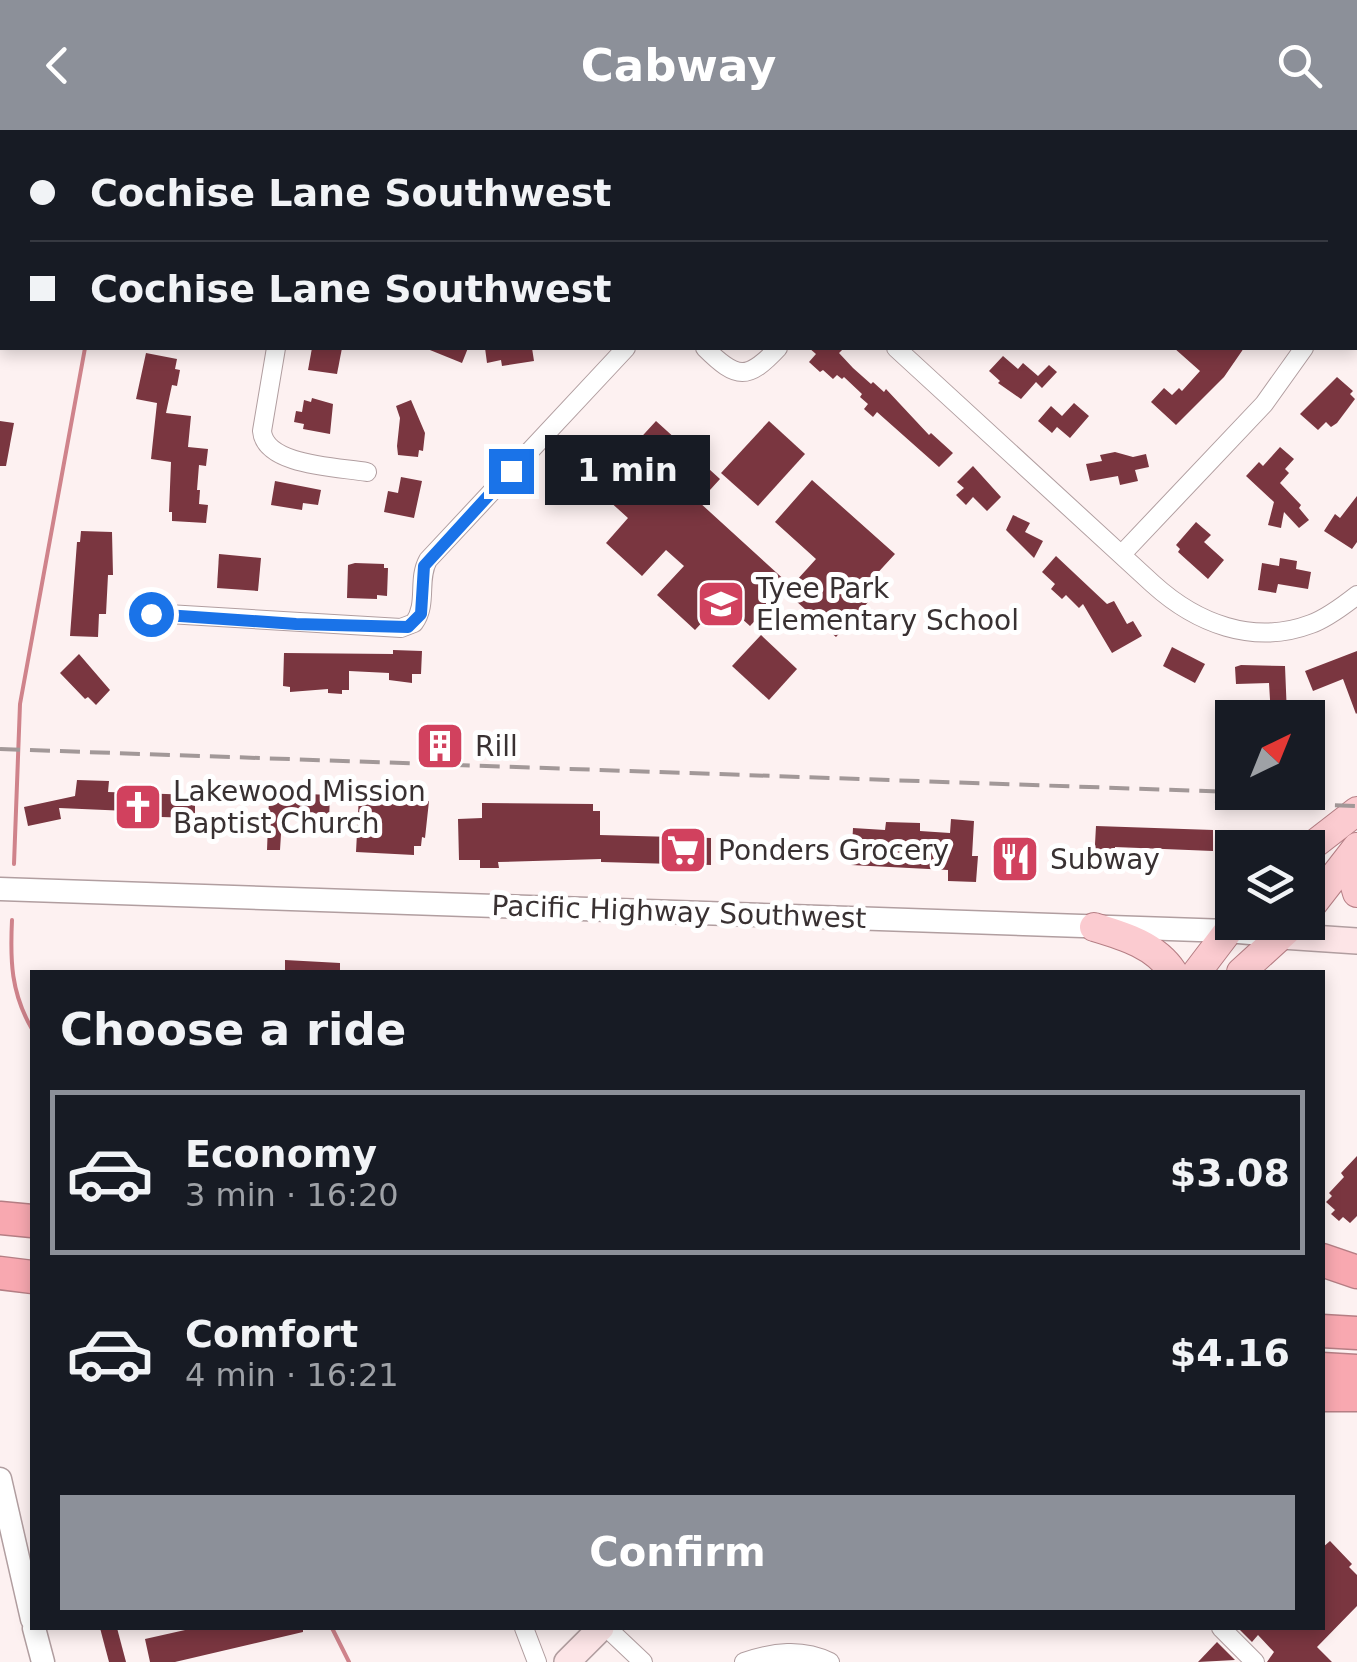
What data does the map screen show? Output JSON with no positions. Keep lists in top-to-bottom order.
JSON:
{
  "streets": {
    "main road": ["Pacific Highway Southwest"]
  },
  "places": {
    "school or university": ["Tyee Park Elementary School"],
    "building": ["Rill"],
    "church": ["Lakewood Mission Baptist Church"],
    "supermarket": ["Ponders Grocery"],
    "restaurant": ["Subway"]
  },
  "north": "top right",
  "page": {
    "header": "Cabway",
    "banner": ["Cochise Lane Southwest", "Cochise Lane Southwest"],
    "bubble": "1 min",
    "heading": "Choose a ride",
    "list": [
      {
        "name": "Economy",
        "note": "3 min · 16:20",
        "value": "$3.08"
      },
      {
        "name": "Comfort",
        "note": "4 min · 16:21",
        "value": "$4.16"
      }
    ],
    "buttons": "Confirm"
  }
}
